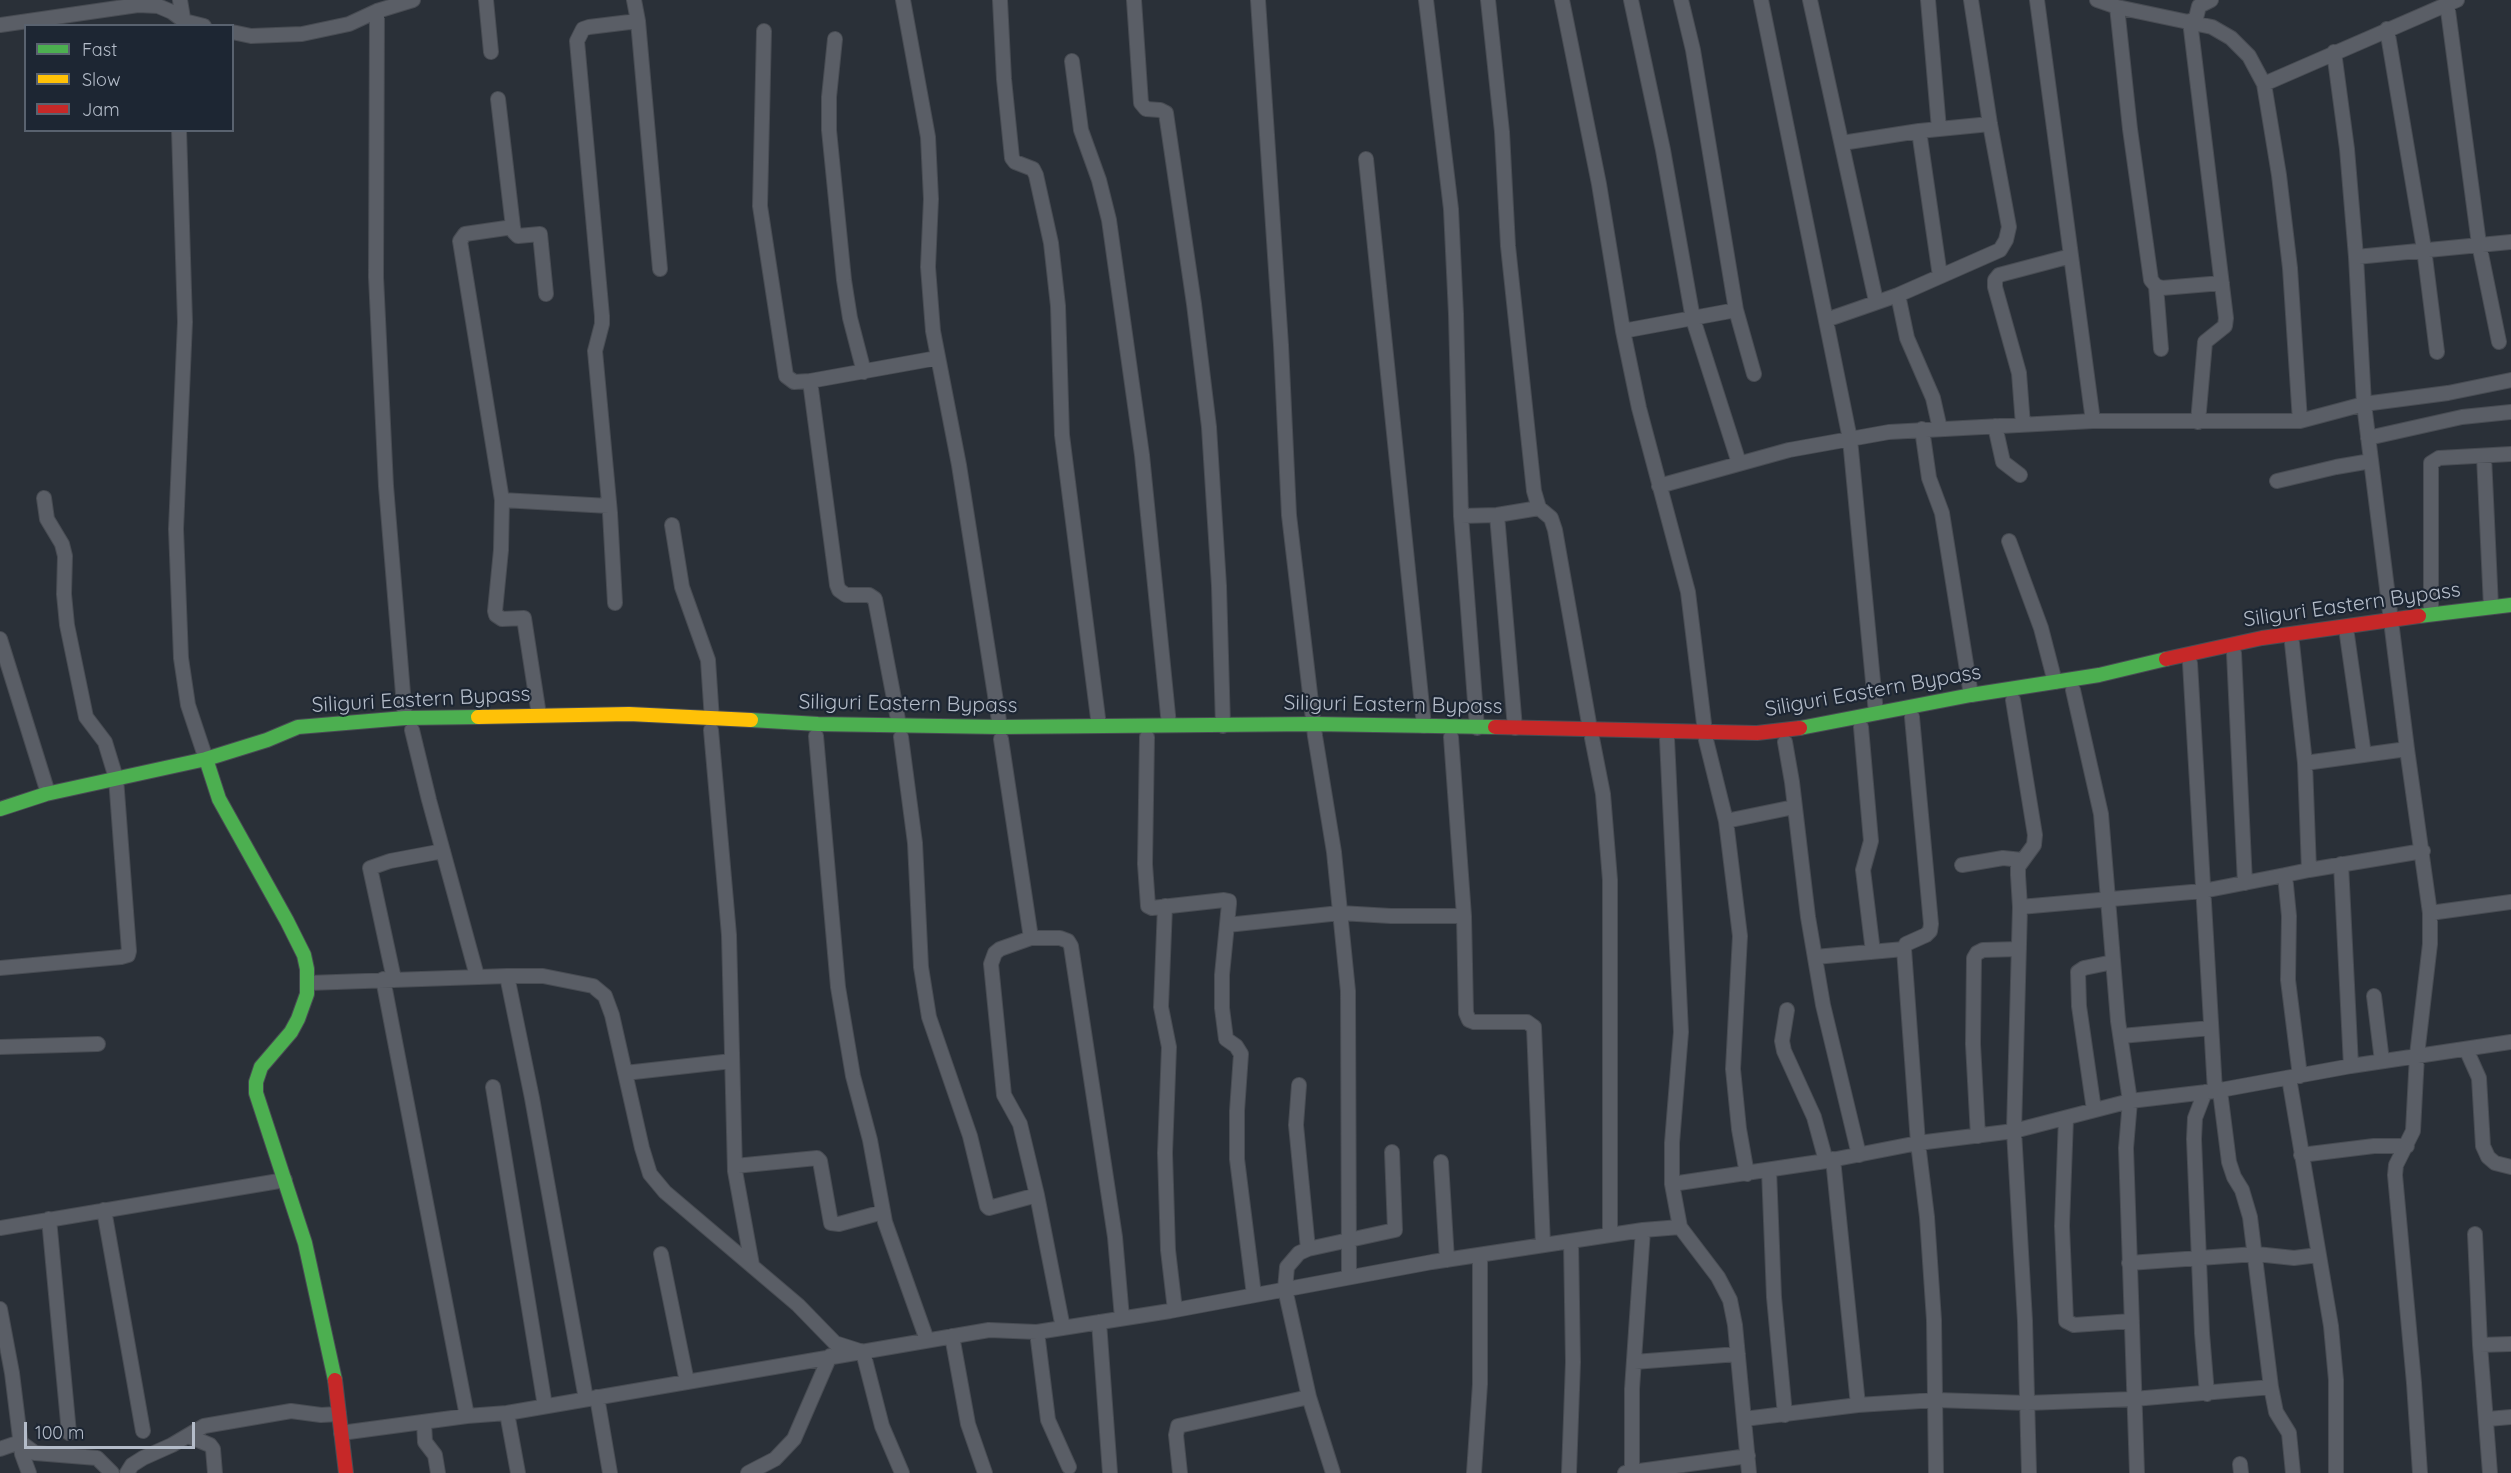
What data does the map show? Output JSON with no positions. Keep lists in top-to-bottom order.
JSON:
{
  "streets": {
    "main road": ["Siliguri Eastern Bypass"]
  },
  "legend": ["Fast", "Slow", "Jam"],
  "scale_bar": "100 m"
}
